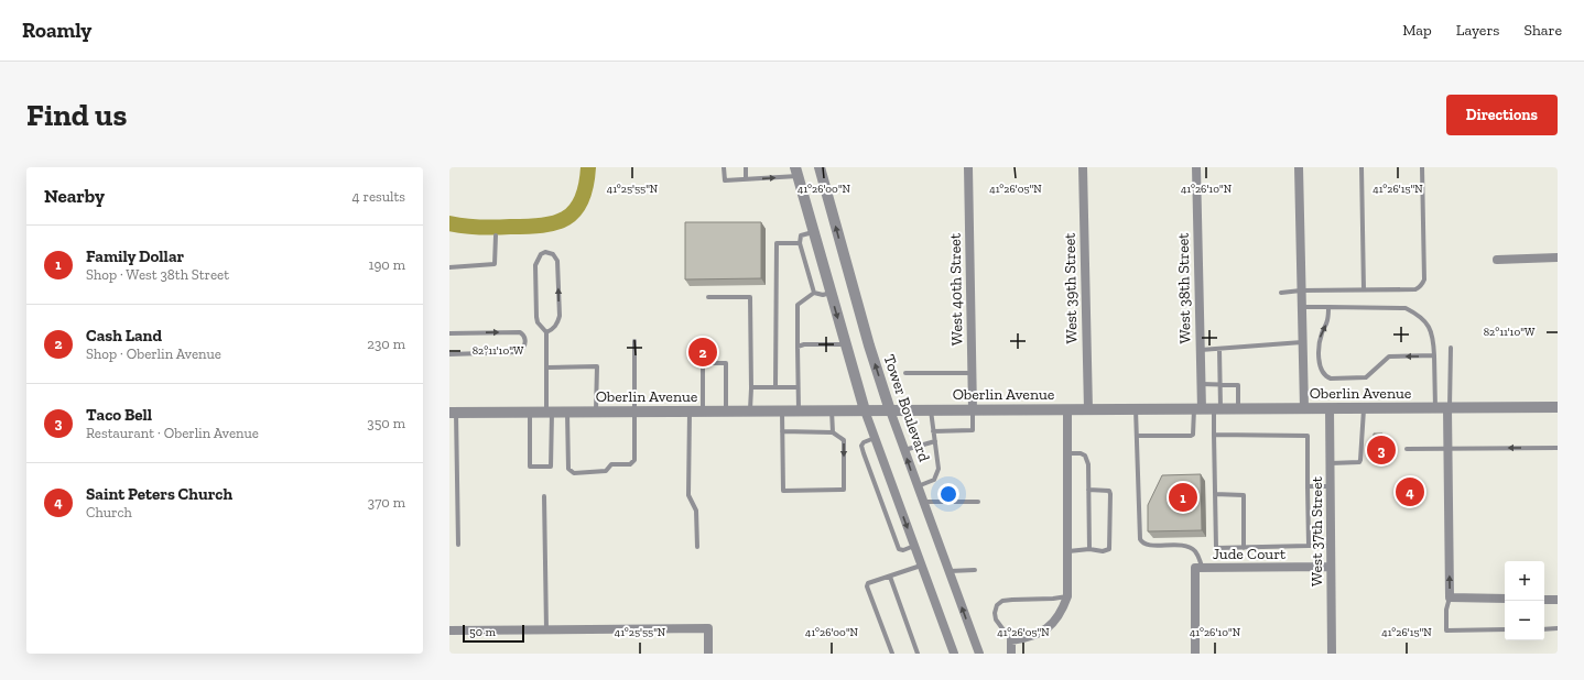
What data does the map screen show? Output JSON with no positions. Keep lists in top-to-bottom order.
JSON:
{
  "streets": {
    "street": [
      "West 39th Street",
      "West 38th Street",
      "West 40th Street",
      "Oberlin Avenue",
      "Tower Boulevard",
      "West 37th Street",
      "Jude Court"
    ]
  },
  "crossings": [
    ["West 39th Street", "Oberlin Avenue"],
    ["West 38th Street", "Oberlin Avenue"],
    ["West 40th Street", "Oberlin Avenue"],
    ["Oberlin Avenue", "Tower Boulevard"],
    ["Oberlin Avenue", "West 37th Street"],
    ["West 37th Street", "Jude Court"]
  ],
  "scale_bar": "50 m",
  "page": {
    "header": "Roamly",
    "nav": ["Map", "Layers", "Share"],
    "buttons": "Directions",
    "title": "Find us",
    "heading": ["Nearby", "4 results"],
    "list": [
      {
        "mark": "1",
        "name": "Family Dollar",
        "note": "Shop · West 38th Street",
        "value": "190 m"
      },
      {
        "mark": "2",
        "name": "Cash Land",
        "note": "Shop · Oberlin Avenue",
        "value": "230 m"
      },
      {
        "mark": "3",
        "name": "Taco Bell",
        "note": "Restaurant · Oberlin Avenue",
        "value": "350 m"
      },
      {
        "mark": "4",
        "name": "Saint Peters Church",
        "note": "Church",
        "value": "370 m"
      }
    ],
    "pins": [
      "2",
      "3",
      "4",
      "1"
    ],
    "map_buttons": ["+", "−"],
    "scale": "50 m"
  },
  "coordinates": [
    "41°25'55\"N",
    "41°26'00\"N",
    "41°26'05\"N",
    "41°26'10\"N",
    "41°26'15\"N",
    "82°11'10\"W"
  ]
}
